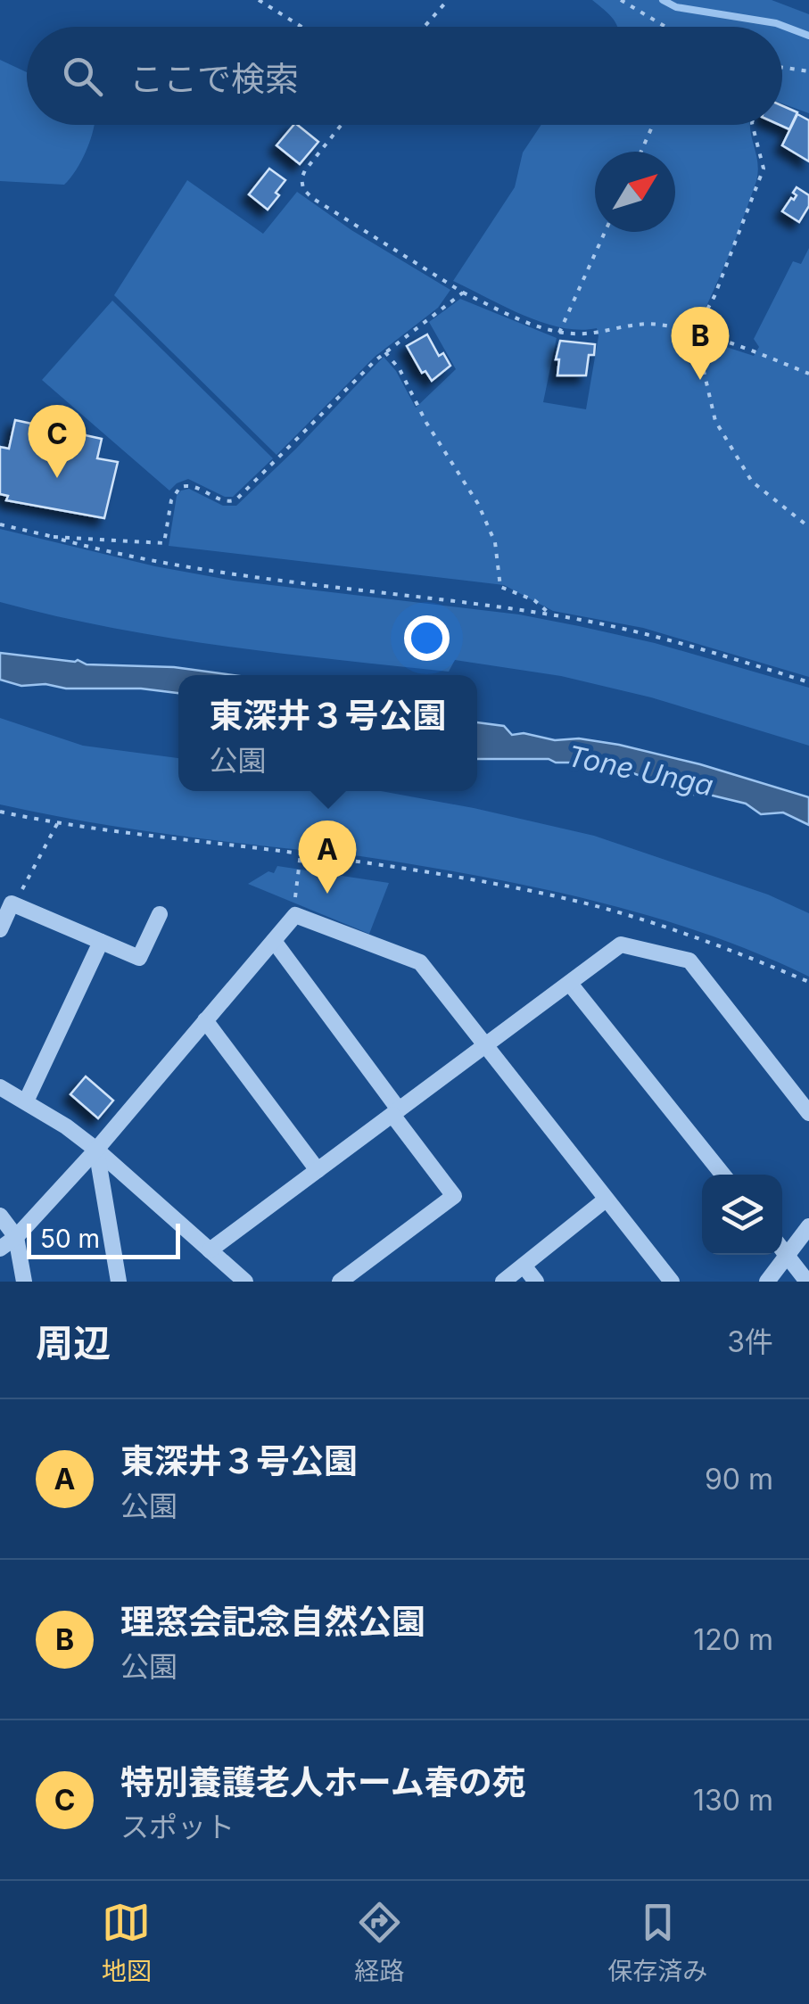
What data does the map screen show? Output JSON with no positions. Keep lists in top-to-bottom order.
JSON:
{
  "water": ["Tone Unga"],
  "scale_bar": "50 m",
  "north": "top right",
  "page": {
    "search": "ここで検索",
    "pins": ["B", "C", "A"],
    "popup": ["東深井３号公園", "公園"],
    "scale": "50 m",
    "heading": ["周辺", "3件"],
    "list": [
      {
        "mark": "A",
        "name": "東深井３号公園",
        "note": "公園",
        "value": "90 m"
      },
      {
        "mark": "B",
        "name": "理窓会記念自然公園",
        "note": "公園",
        "value": "120 m"
      },
      {
        "mark": "C",
        "name": "特別養護老人ホーム春の苑",
        "note": "スポット",
        "value": "130 m"
      }
    ],
    "nav": ["地図", "経路", "保存済み"]
  }
}
